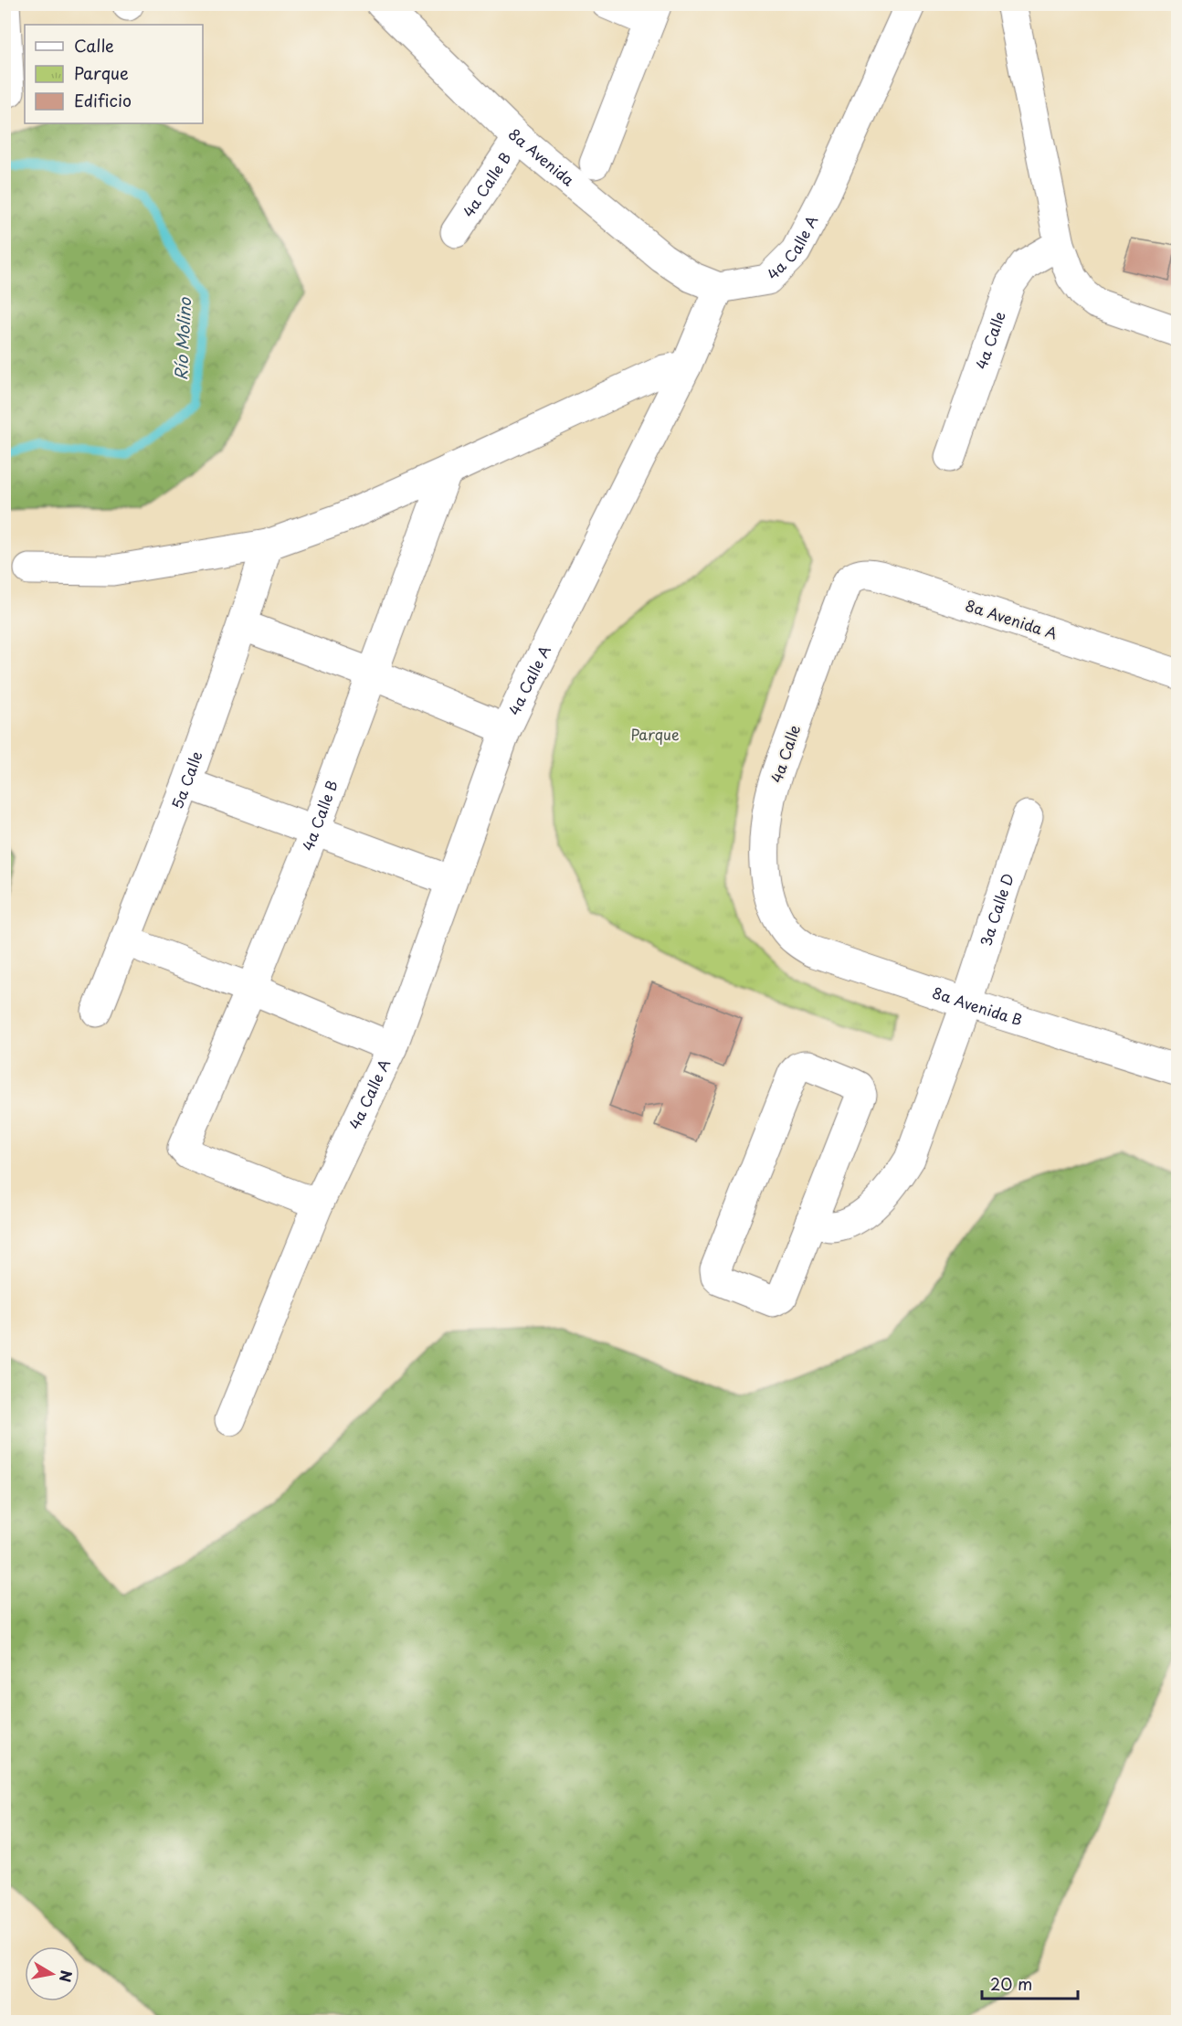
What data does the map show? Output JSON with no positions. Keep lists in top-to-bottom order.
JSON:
{
  "streets": {
    "street": [
      "8a Avenida",
      "4a Calle B",
      "4a Calle A",
      "4a Calle",
      "8a Avenida A",
      "5a Calle",
      "3a Calle D",
      "8a Avenida B"
    ]
  },
  "crossings": [
    ["8a Avenida", "4a Calle B"],
    ["8a Avenida", "4a Calle A"],
    ["4a Calle B", "4a Calle A"],
    ["4a Calle", "8a Avenida A"],
    ["4a Calle", "8a Avenida B"],
    ["3a Calle D", "8a Avenida B"]
  ],
  "water": ["Río Molino"],
  "parks": ["Parque"],
  "legend": ["Calle", "Parque", "Edificio"],
  "scale_bar": "20 m",
  "north": "right"
}
